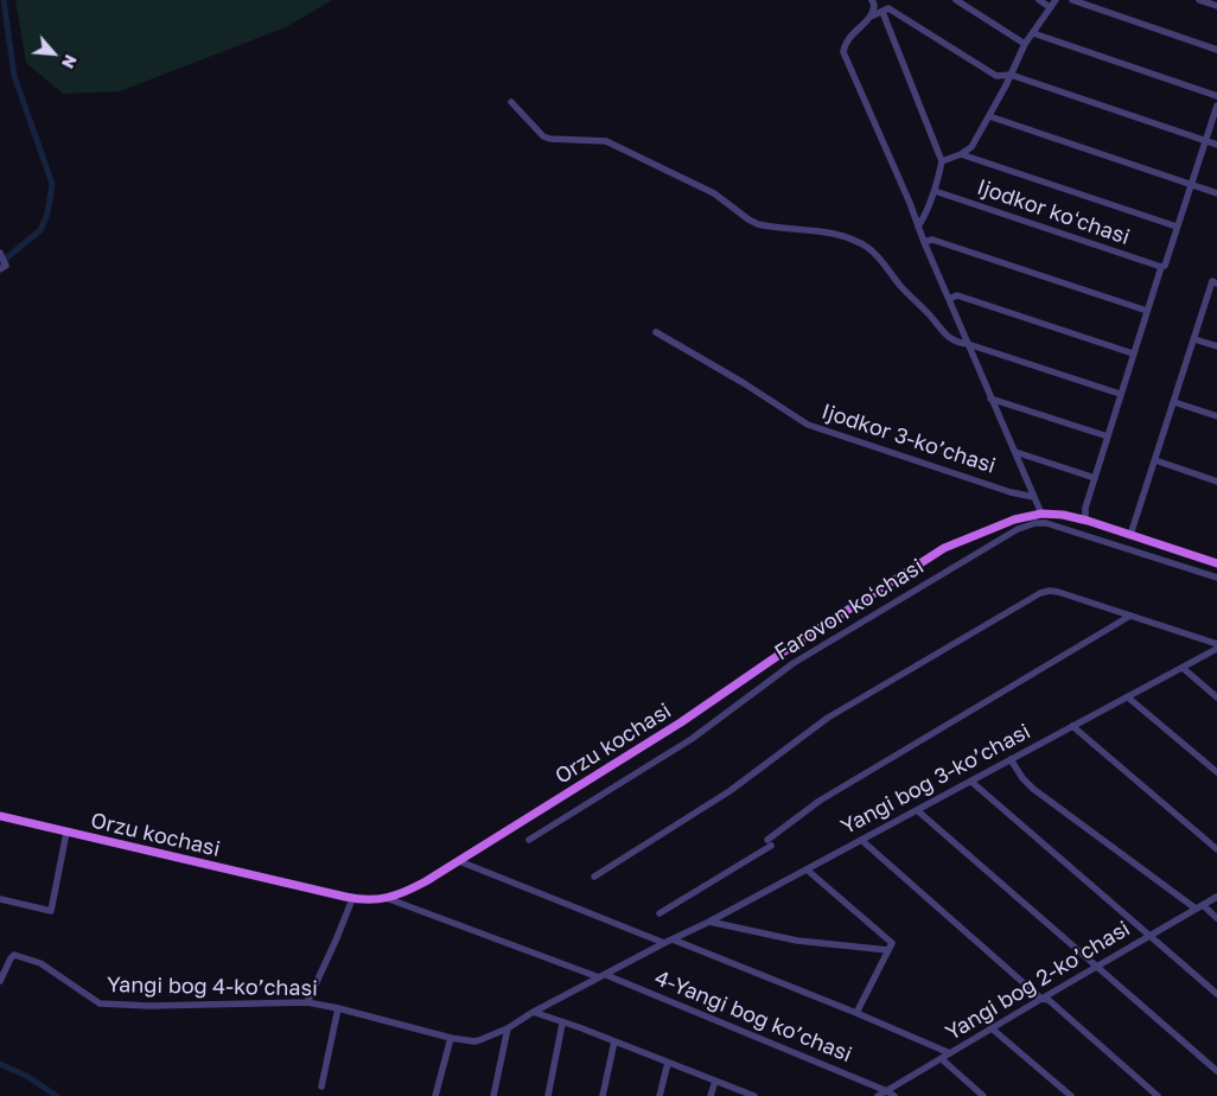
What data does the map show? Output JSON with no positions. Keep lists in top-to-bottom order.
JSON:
{
  "streets": {
    "main road": ["Orzu kochasi"],
    "street": [
      "Ijodkor koʻchasi",
      "Ijodkor 3-koʼchasi",
      "Farovon koʻchasi",
      "Yangi bog 3-koʼchasi",
      "Yangi bog 2-koʼchasi",
      "Yangi bog 4-koʼchasi",
      "4-Yangi bog koʼchasi"
    ]
  },
  "crossings": [
    ["Orzu kochasi", "4-Yangi bog koʼchasi"],
    ["Yangi bog 3-koʼchasi", "Yangi bog 4-koʼchasi"],
    ["Yangi bog 3-koʼchasi", "4-Yangi bog koʼchasi"],
    ["Yangi bog 2-koʼchasi", "4-Yangi bog koʼchasi"],
    ["Yangi bog 4-koʼchasi", "4-Yangi bog koʼchasi"]
  ],
  "north": "bottom right"
}
